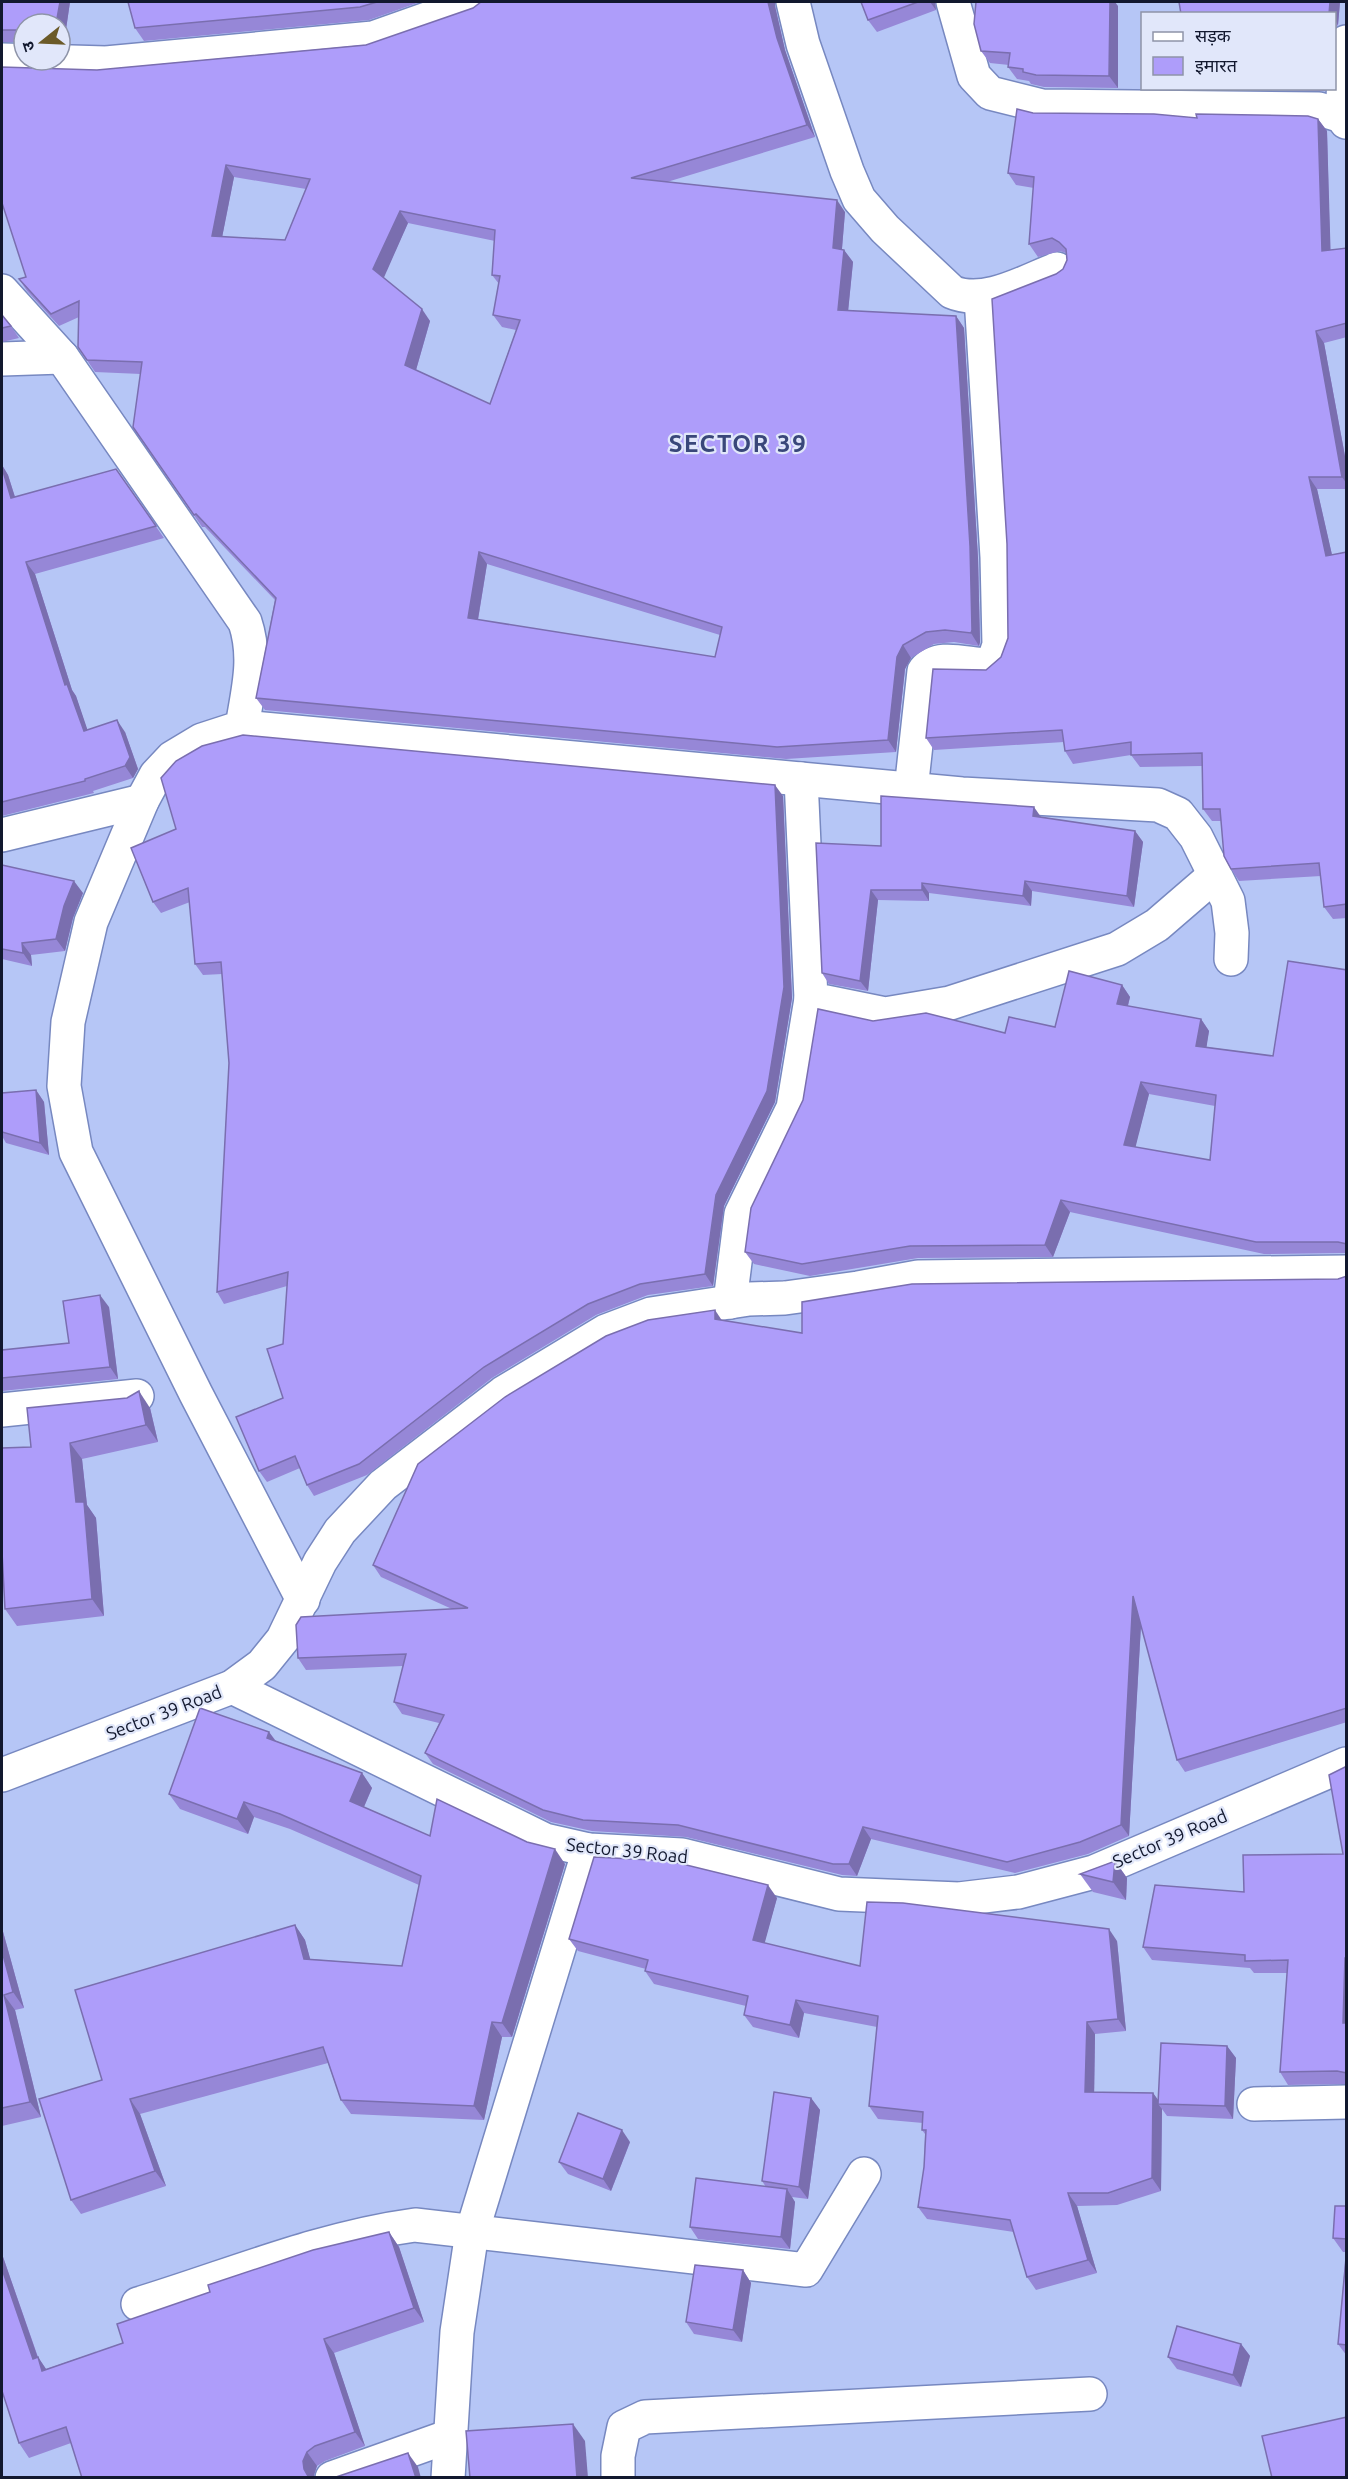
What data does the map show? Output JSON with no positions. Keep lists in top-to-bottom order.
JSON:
{
  "streets": {
    "street": ["Sector 39 Road"]
  },
  "districts": ["SECTOR 39"],
  "legend": ["सड़क", "इमारत"],
  "north": "left"
}
